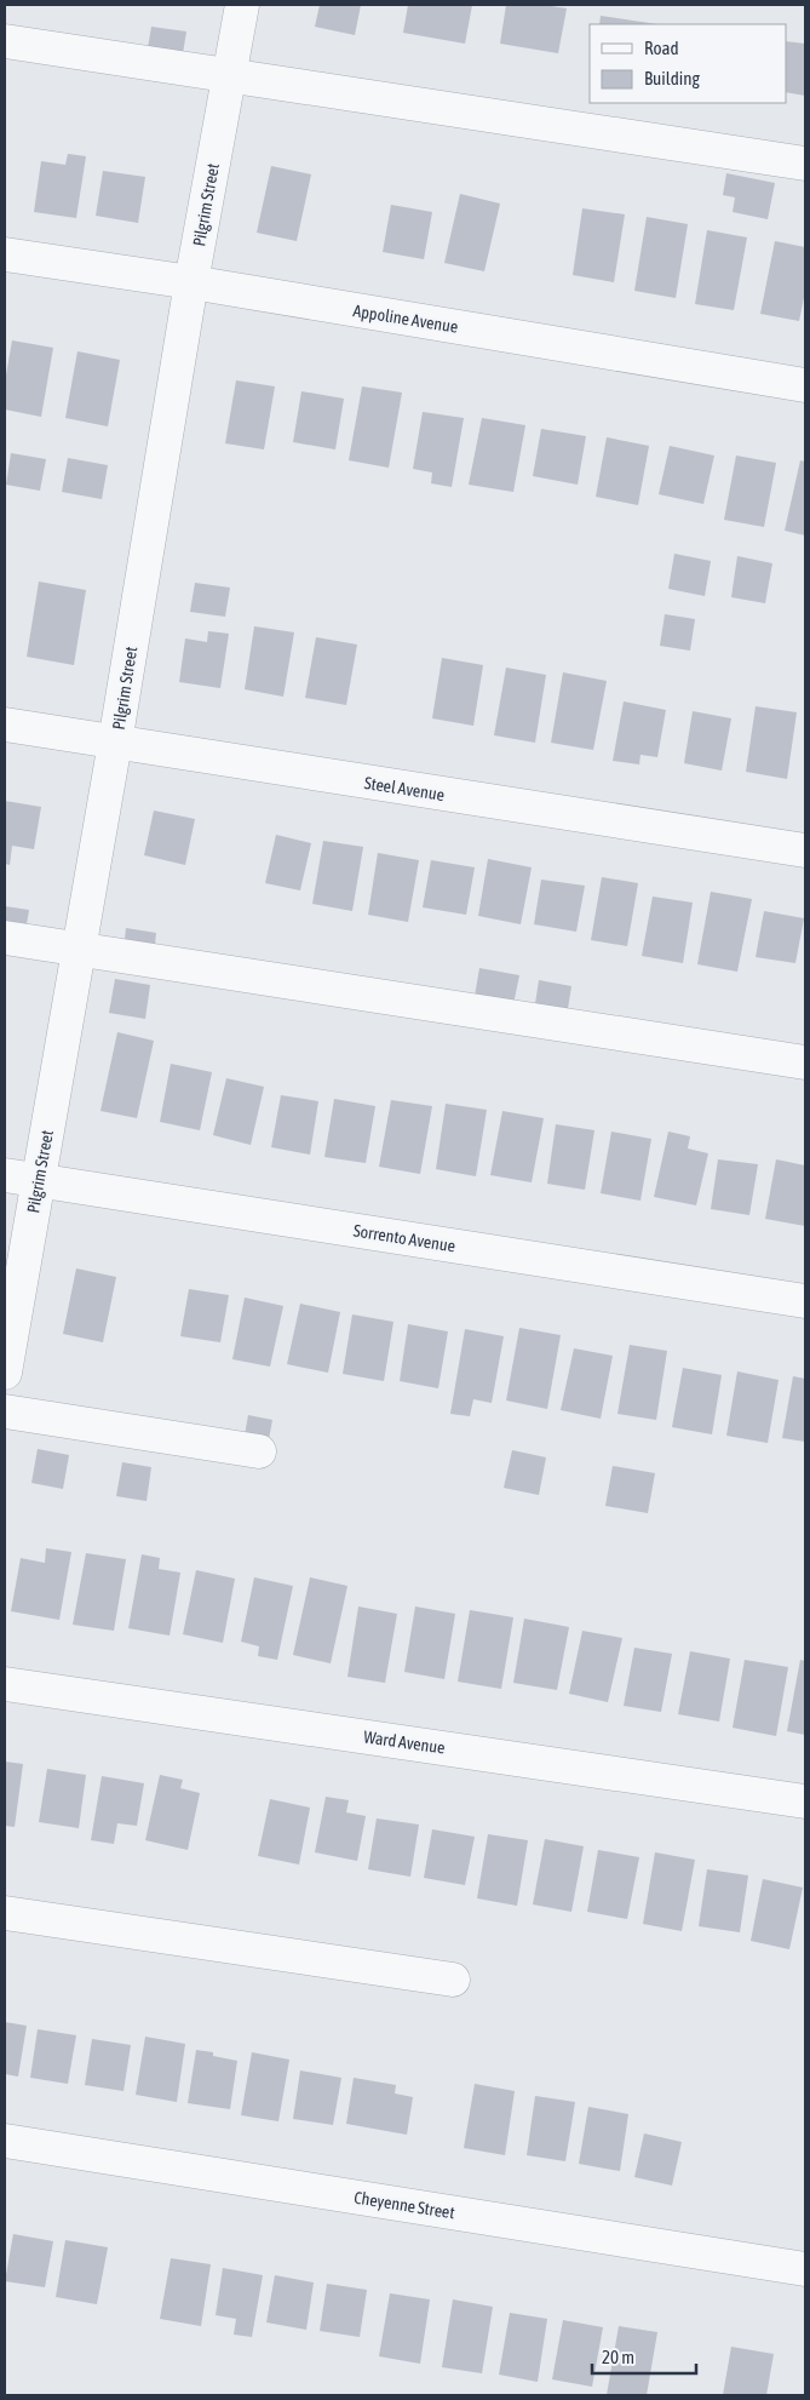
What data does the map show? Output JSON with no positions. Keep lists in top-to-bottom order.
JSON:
{
  "streets": {
    "street": [
      "Pilgrim Street",
      "Appoline Avenue",
      "Steel Avenue",
      "Sorrento Avenue",
      "Ward Avenue",
      "Cheyenne Street"
    ]
  },
  "crossings": [
    ["Pilgrim Street", "Appoline Avenue"],
    ["Pilgrim Street", "Steel Avenue"],
    ["Pilgrim Street", "Sorrento Avenue"]
  ],
  "legend": ["Road", "Building"],
  "scale_bar": "20 m"
}
